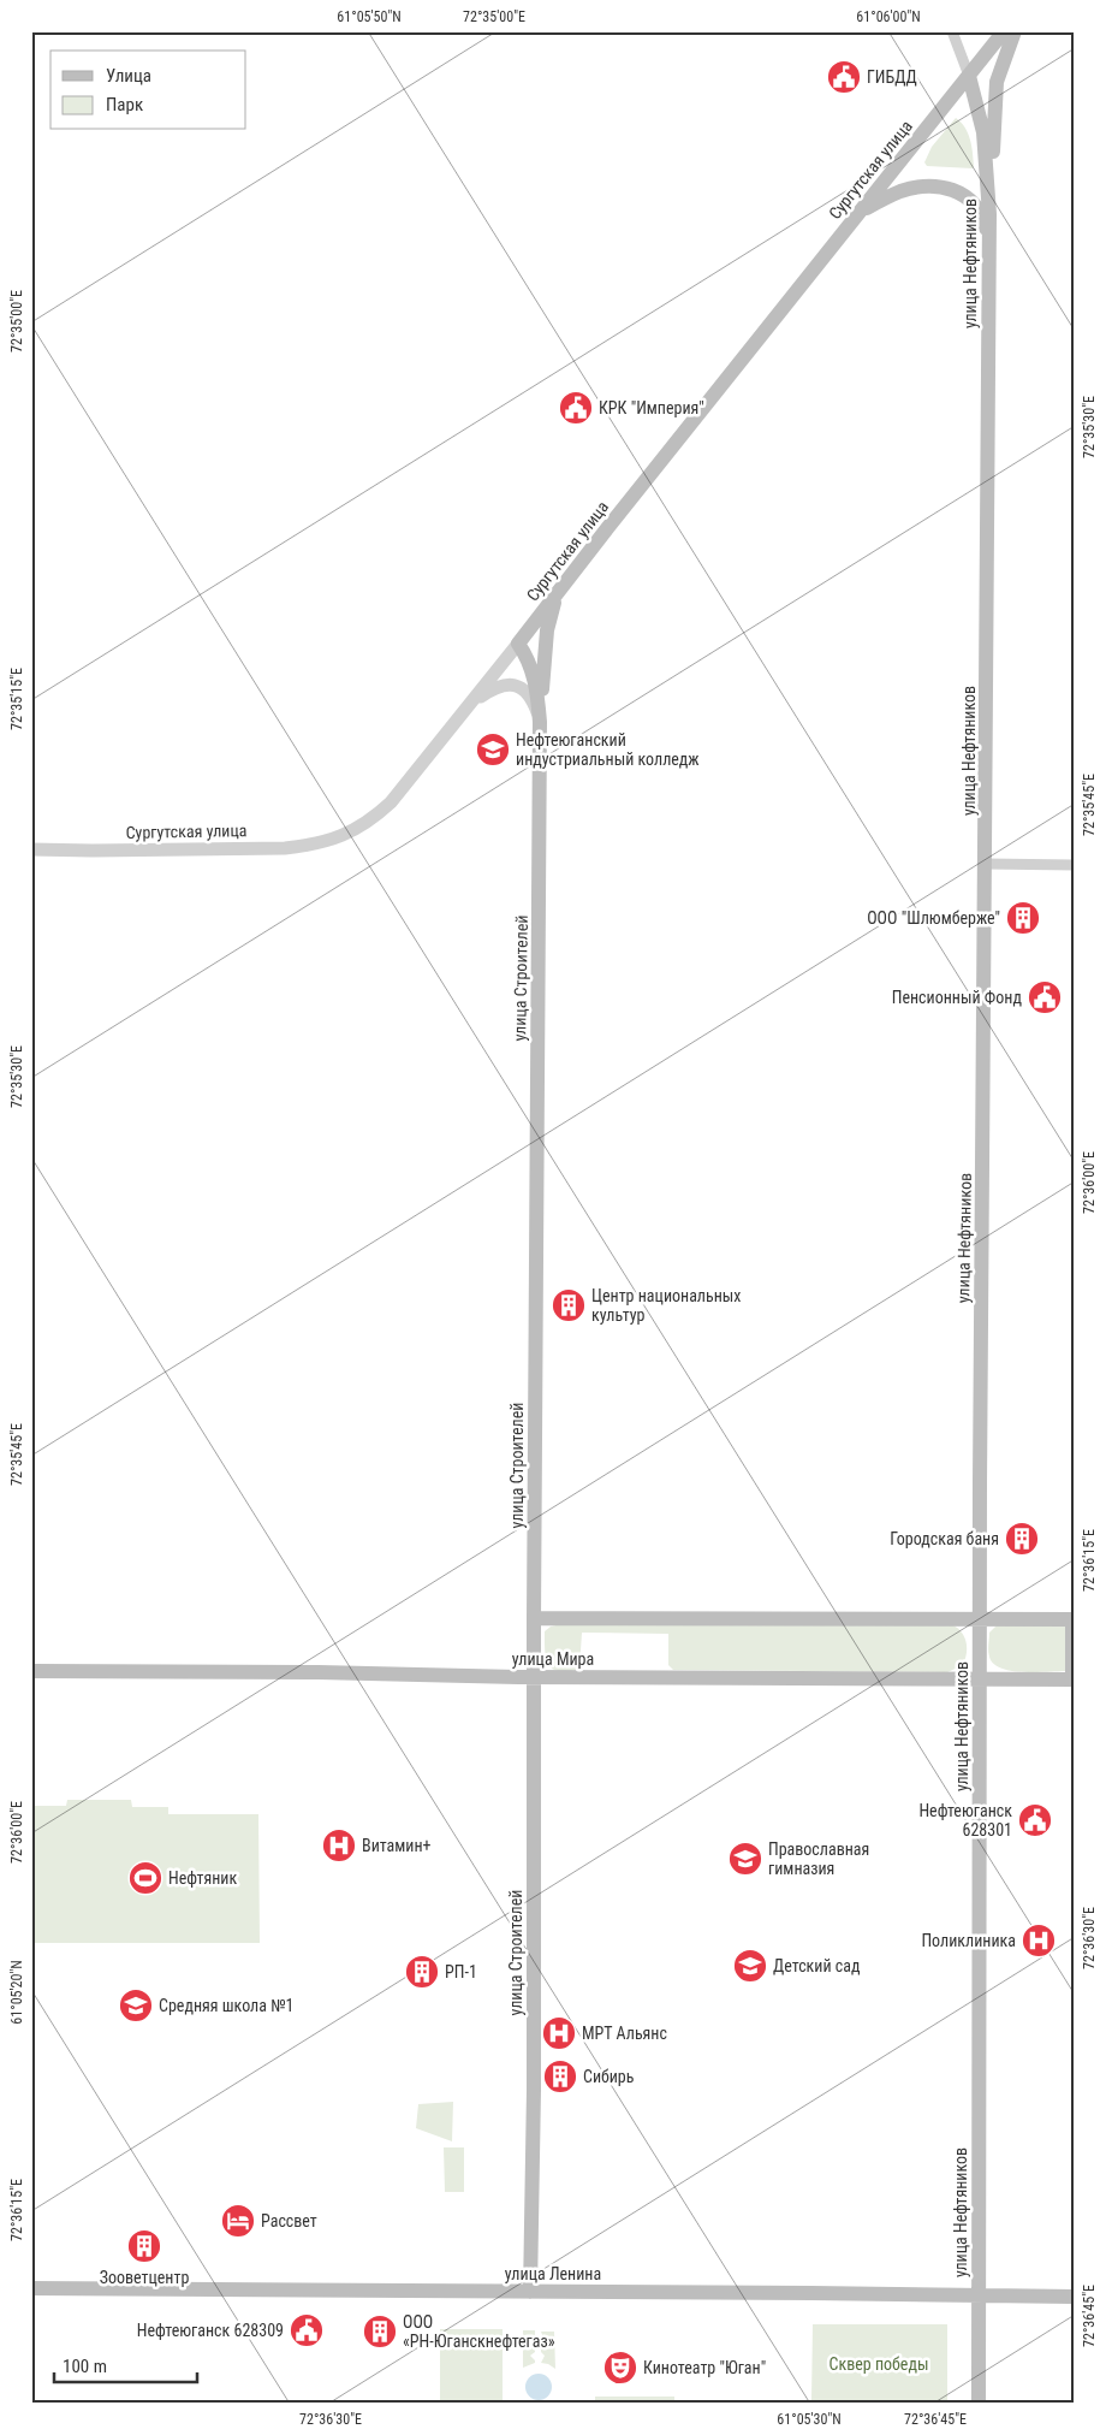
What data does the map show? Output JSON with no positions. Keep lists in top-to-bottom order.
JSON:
{
  "streets": {
    "main road": [
      "Сургутская улица",
      "улица Нефтяников",
      "улица Строителей",
      "улица Мира",
      "улица Ленина"
    ]
  },
  "crossings": [
    ["Сургутская улица", "улица Нефтяников"],
    ["Сургутская улица", "улица Строителей"],
    ["улица Нефтяников", "улица Мира"],
    ["улица Нефтяников", "улица Ленина"],
    ["улица Строителей", "улица Мира"],
    ["улица Строителей", "улица Ленина"]
  ],
  "parks": ["Сквер победы"],
  "places": {
    "public building": [
      "ГИБДД",
      "КРК \"Империя\"",
      "Пенсионный Фонд",
      "Нефтеюганск 628301",
      "Нефтеюганск 628309"
    ],
    "school or university": [
      "Нефтеюганский индустриальный колледж",
      "Православная гимназия",
      "Детский сад",
      "Средняя школа №1"
    ],
    "building": [
      "ООО \"Шлюмберже\"",
      "Центр национальных культур",
      "Городская баня",
      "РП-1",
      "Сибирь",
      "Зооветцентр",
      "ООО «РН-Юганскнефтегаз»"
    ],
    "hospital": ["Витамин+", "Поликлиника", "МРТ Альянс"],
    "sports": ["Нефтяник"],
    "hotel": ["Рассвет"],
    "theatre": ["Кинотеатр \"Юган\""]
  },
  "legend": ["Улица", "Парк"],
  "scale_bar": "100 m",
  "coordinates": [
    "61°05'50\"N",
    "72°35'00\"E",
    "61°06'00\"N",
    "72°35'30\"E",
    "72°35'15\"E",
    "72°35'45\"E",
    "72°36'00\"E",
    "72°36'15\"E",
    "72°36'30\"E",
    "61°05'20\"N",
    "72°36'45\"E",
    "61°05'30\"N"
  ]
}
